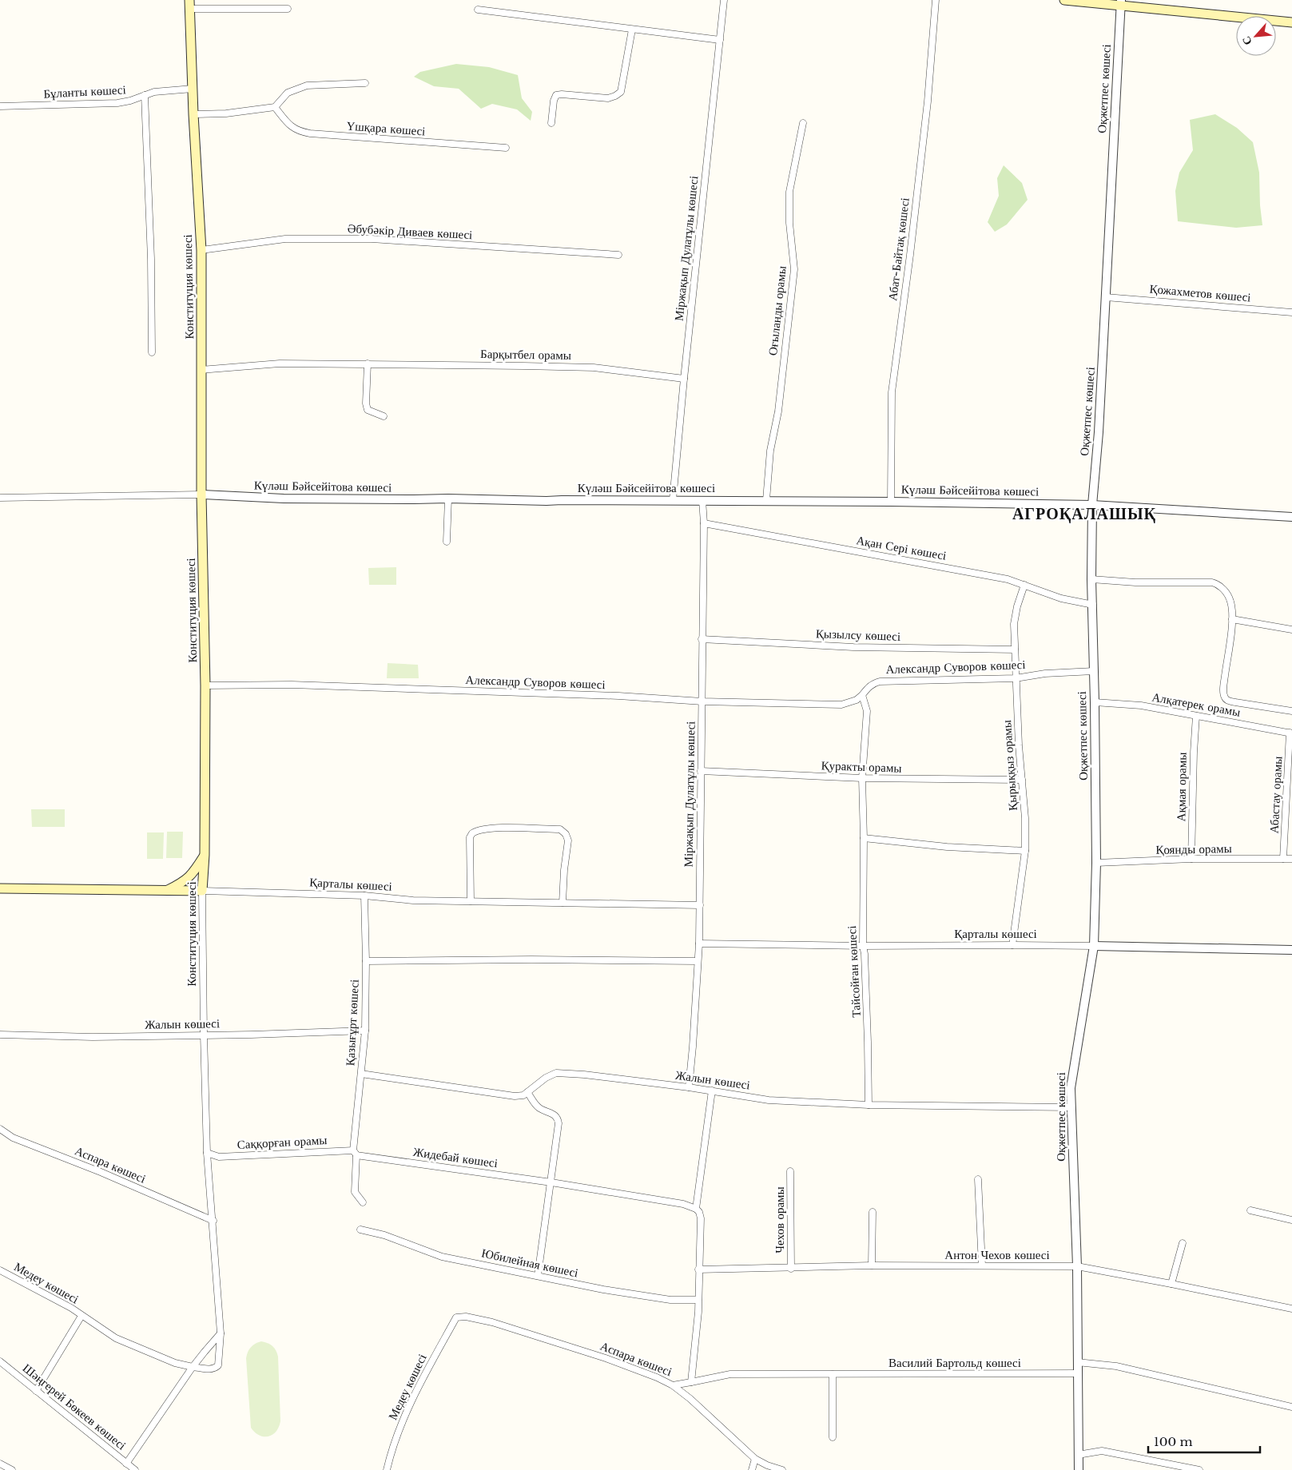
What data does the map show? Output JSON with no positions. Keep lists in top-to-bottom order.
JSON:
{
  "streets": {
    "main road": ["Конституция көшесі", "Қарталы көшесі"],
    "street": [
      "Оқжетпес көшесі",
      "Бұланты көшесі",
      "Үшқара көшесі",
      "Әбубәкір Диваев көшесі",
      "Міржақып Дулатұлы көшесі",
      "Абат-Байтақ көшесі",
      "Қожахметов көшесі",
      "Оғыланды орамы",
      "Барқытбел орамы",
      "Күләш Бәйсейітова көшесі",
      "Ақан Сері көшесі",
      "Қызылсу көшесі",
      "Александр Суворов көшесі",
      "Алқатерек орамы",
      "Қырыққыз орамы",
      "Қуракты орамы",
      "Ақмая орамы",
      "Абастау орамы",
      "Қоянды орамы",
      "Тайсойған көшесі",
      "Қазығұрт көшесі",
      "Жалын көшесі",
      "Саққорған орамы",
      "Жидебай көшесі",
      "Аспара көшесі",
      "Чехов орамы",
      "Антон Чехов көшесі",
      "Юбилейная көшесі",
      "Медеу көшесі",
      "Василий Бартольд көшесі",
      "Шәңгерей Бөкеев көшесі"
    ]
  },
  "crossings": [
    ["Оқжетпес көшесі", "Қожахметов көшесі"],
    ["Оқжетпес көшесі", "Күләш Бәйсейітова көшесі"],
    ["Оқжетпес көшесі", "Ақан Сері көшесі"],
    ["Оқжетпес көшесі", "Александр Суворов көшесі"],
    ["Оқжетпес көшесі", "Алқатерек орамы"],
    ["Оқжетпес көшесі", "Қоянды орамы"],
    ["Оқжетпес көшесі", "Қарталы көшесі"],
    ["Оқжетпес көшесі", "Жалын көшесі"],
    ["Оқжетпес көшесі", "Антон Чехов көшесі"],
    ["Оқжетпес көшесі", "Василий Бартольд көшесі"],
    ["Бұланты көшесі", "Конституция көшесі"],
    ["Әбубәкір Диваев көшесі", "Конституция көшесі"],
    ["Міржақып Дулатұлы көшесі", "Барқытбел орамы"],
    ["Міржақып Дулатұлы көшесі", "Күләш Бәйсейітова көшесі"],
    ["Міржақып Дулатұлы көшесі", "Ақан Сері көшесі"],
    ["Міржақып Дулатұлы көшесі", "Қызылсу көшесі"],
    ["Міржақып Дулатұлы көшесі", "Александр Суворов көшесі"],
    ["Міржақып Дулатұлы көшесі", "Қуракты орамы"],
    ["Міржақып Дулатұлы көшесі", "Қарталы көшесі"],
    ["Міржақып Дулатұлы көшесі", "Жалын көшесі"],
    ["Абат-Байтақ көшесі", "Күләш Бәйсейітова көшесі"],
    ["Конституция көшесі", "Барқытбел орамы"],
    ["Конституция көшесі", "Күләш Бәйсейітова көшесі"],
    ["Конституция көшесі", "Александр Суворов көшесі"],
    ["Конституция көшесі", "Қарталы көшесі"],
    ["Конституция көшесі", "Жалын көшесі"],
    ["Конституция көшесі", "Саққорған орамы"],
    ["Конституция көшесі", "Аспара көшесі"],
    ["Конституция көшесі", "Медеу көшесі"],
    ["Оғыланды орамы", "Күләш Бәйсейітова көшесі"],
    ["Ақан Сері көшесі", "Қырыққыз орамы"],
    ["Қызылсу көшесі", "Қырыққыз орамы"],
    ["Александр Суворов көшесі", "Қырыққыз орамы"],
    ["Александр Суворов көшесі", "Тайсойған көшесі"],
    ["Алқатерек орамы", "Ақмая орамы"],
    ["Алқатерек орамы", "Абастау орамы"],
    ["Қырыққыз орамы", "Қуракты орамы"],
    ["Қырыққыз орамы", "Қарталы көшесі"],
    ["Қуракты орамы", "Тайсойған көшесі"],
    ["Ақмая орамы", "Қоянды орамы"],
    ["Абастау орамы", "Қоянды орамы"],
    ["Қарталы көшесі", "Тайсойған көшесі"],
    ["Қарталы көшесі", "Қазығұрт көшесі"],
    ["Тайсойған көшесі", "Жалын көшесі"],
    ["Қазығұрт көшесі", "Жалын көшесі"],
    ["Қазығұрт көшесі", "Саққорған орамы"],
    ["Қазығұрт көшесі", "Жидебай көшесі"],
    ["Саққорған орамы", "Жидебай көшесі"],
    ["Аспара көшесі", "Медеу көшесі"],
    ["Чехов орамы", "Антон Чехов көшесі"],
    ["Медеу көшесі", "Шәңгерей Бөкеев көшесі"]
  ],
  "districts": ["АГРОҚАЛАШЫҚ"],
  "scale_bar": "100 m",
  "north": "bottom left"
}
